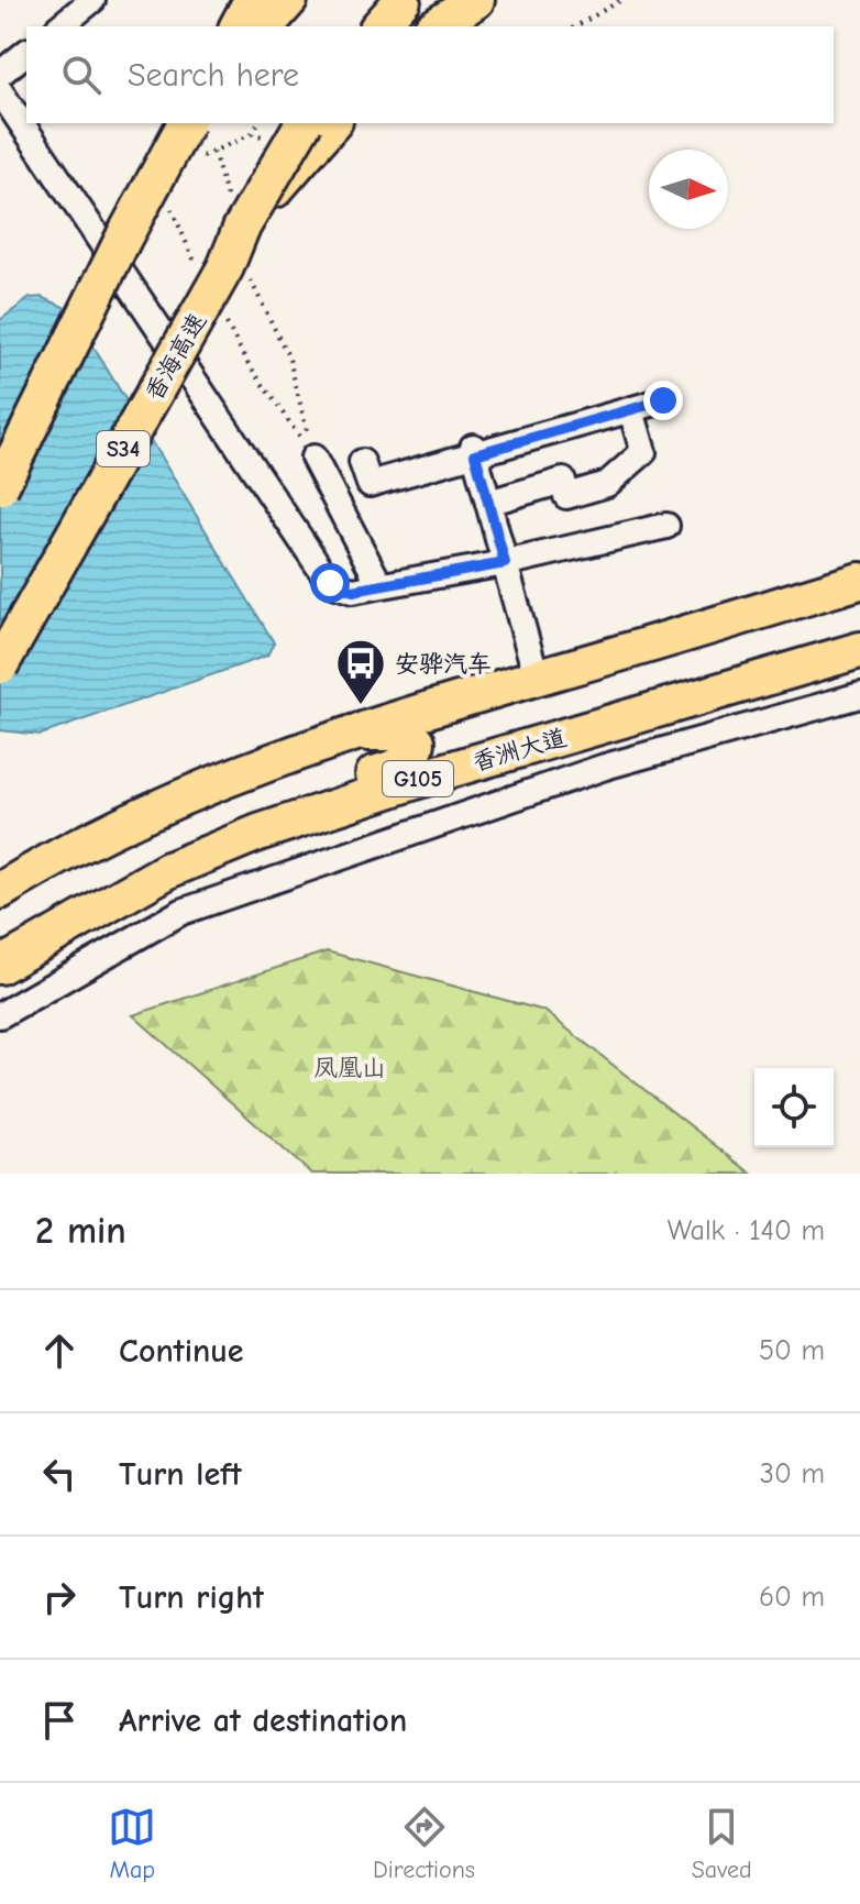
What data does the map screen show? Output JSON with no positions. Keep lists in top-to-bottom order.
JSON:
{
  "streets": {
    "highway": [
      "香海高速",
      "S34",
      "香洲大道",
      "G105"
    ]
  },
  "crossings": [
    ["香海高速", "S34"]
  ],
  "parks": ["凤凰山"],
  "places": {
    "bus stop": ["安骅汽车"]
  },
  "north": "right",
  "page": {
    "search": "Search here",
    "heading": ["2 min", "Walk · 140 m"],
    "list": [
      ["Continue", "50 m"],
      ["Turn left", "30 m"],
      ["Turn right", "60 m"],
      "Arrive at destination"
    ],
    "nav": ["Map", "Directions", "Saved"]
  }
}
